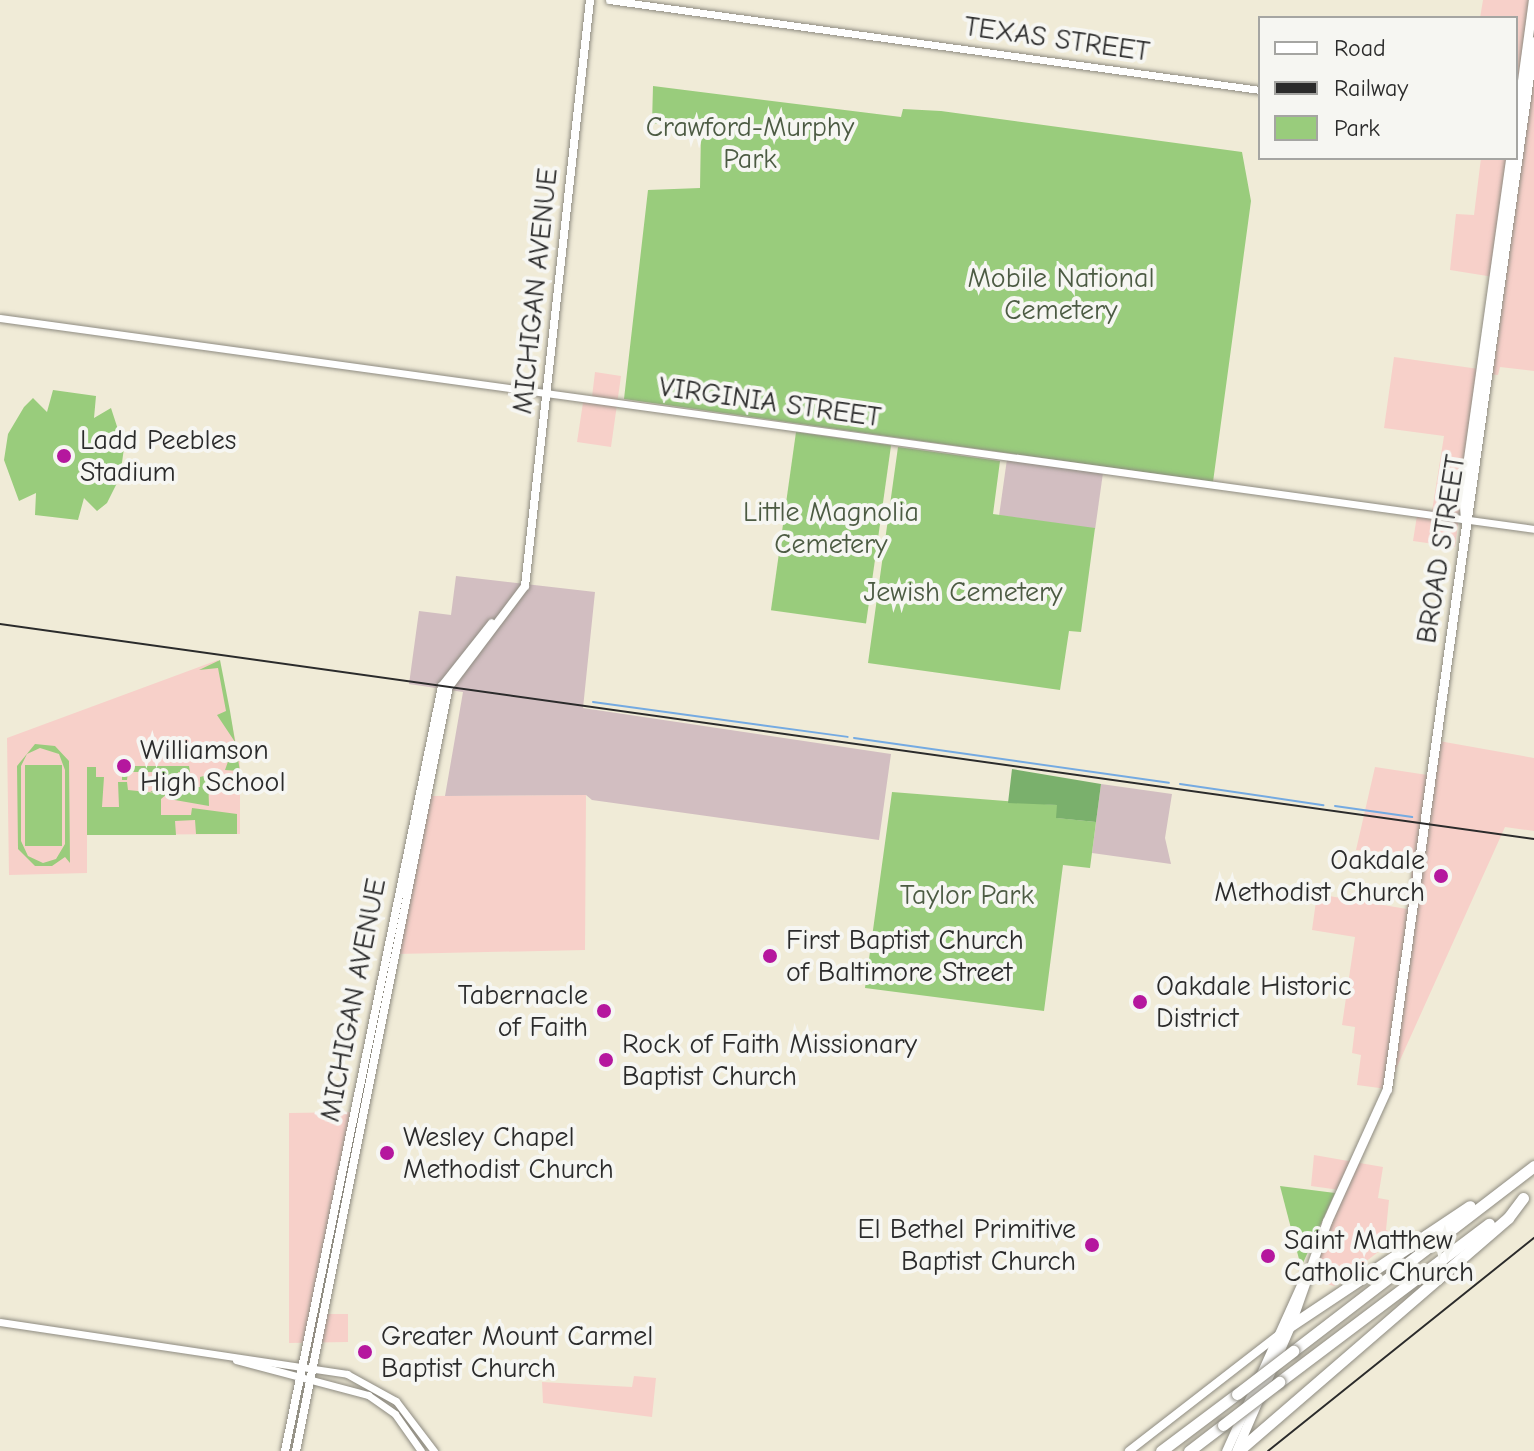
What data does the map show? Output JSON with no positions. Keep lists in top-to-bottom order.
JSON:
{
  "streets": {
    "main road": ["MICHIGAN AVENUE", "BROAD STREET"],
    "street": ["TEXAS STREET", "VIRGINIA STREET"]
  },
  "crossings": [
    ["MICHIGAN AVENUE", "VIRGINIA STREET"],
    ["VIRGINIA STREET", "BROAD STREET"]
  ],
  "parks": [
    "Crawford-Murphy Park",
    "Mobile National Cemetery",
    "Little Magnolia Cemetery",
    "Jewish Cemetery",
    "Taylor Park"
  ],
  "places": [
    "Ladd Peebles Stadium",
    "Williamson High School",
    "Oakdale Methodist Church",
    "First Baptist Church of Baltimore Street",
    "Oakdale Historic District",
    "Tabernacle of Faith",
    "Rock of Faith Missionary Baptist Church",
    "Wesley Chapel Methodist Church",
    "El Bethel Primitive Baptist Church",
    "Saint Matthew Catholic Church",
    "Greater Mount Carmel Baptist Church"
  ],
  "legend": ["Road", "Railway", "Park"]
}
